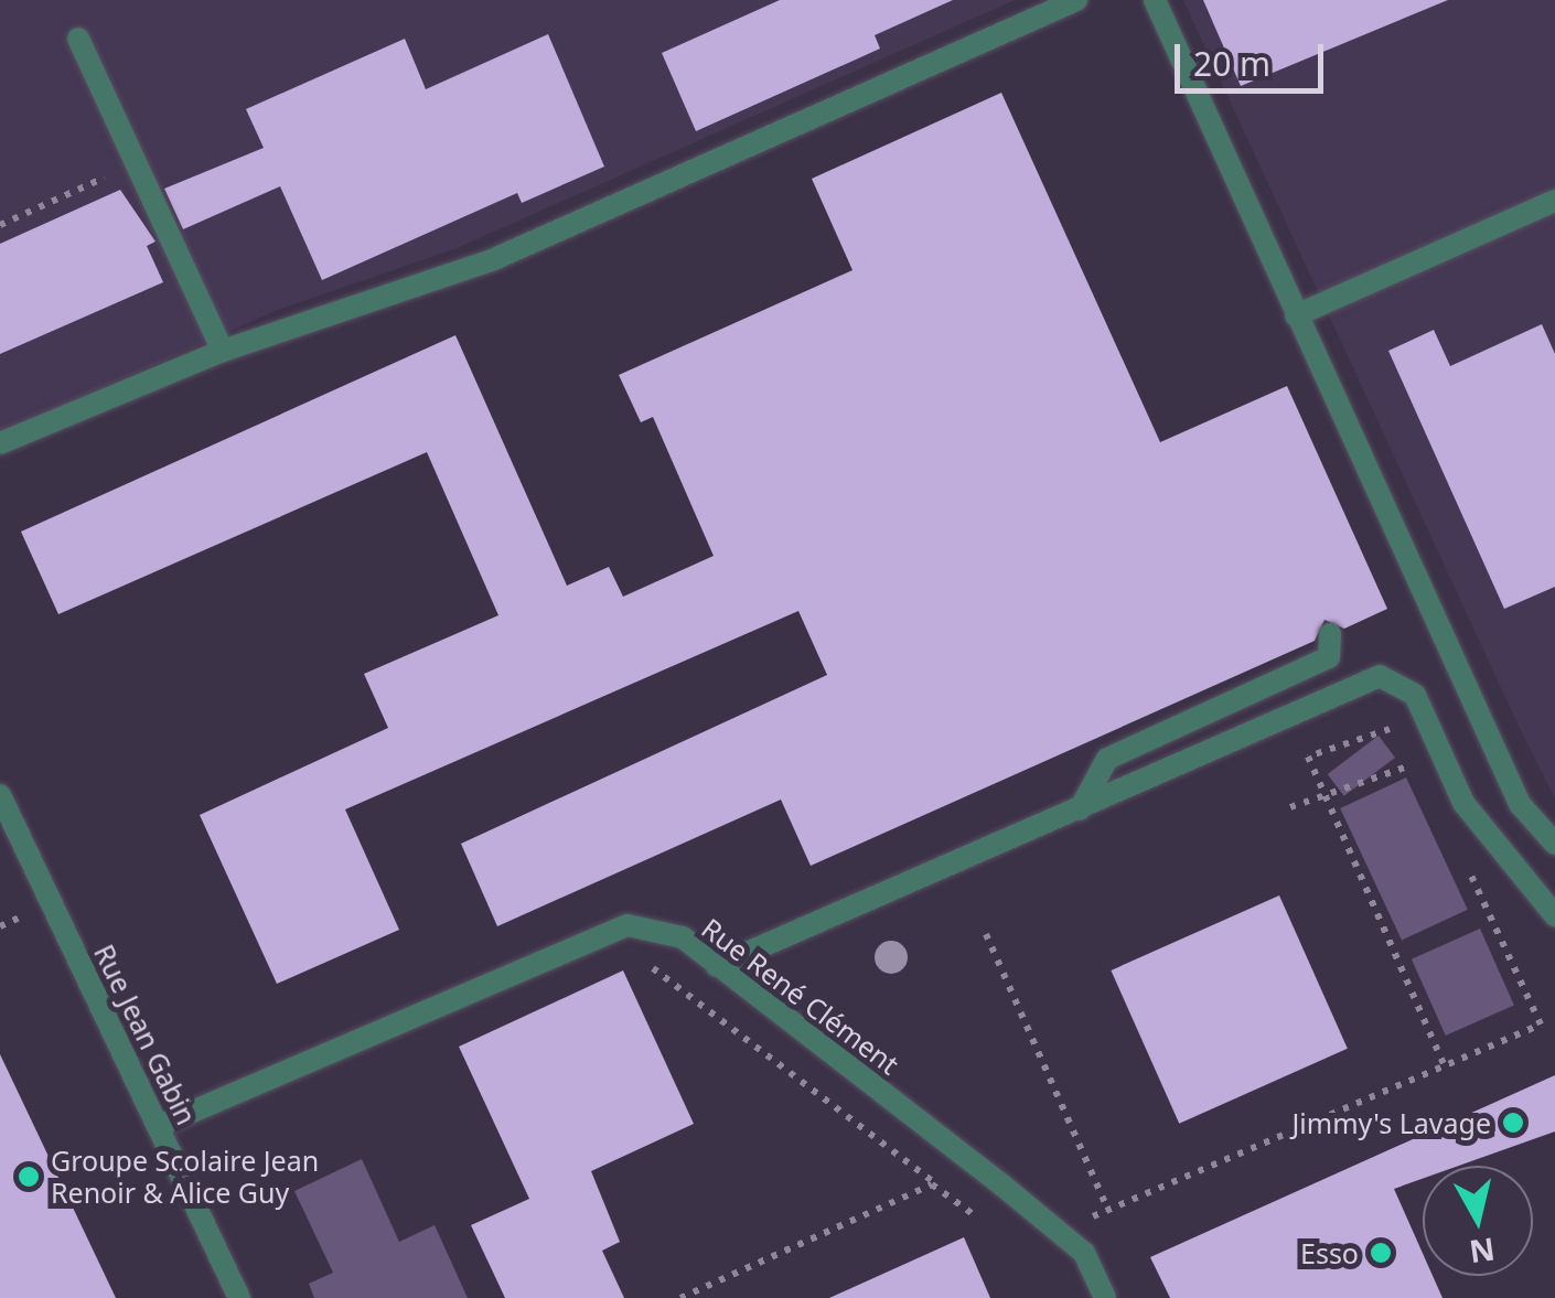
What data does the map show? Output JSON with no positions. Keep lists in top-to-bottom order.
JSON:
{
  "streets": {
    "street": ["Rue René Clément", "Rue Jean Gabin"]
  },
  "crossings": [
    ["Rue René Clément", "Rue Jean Gabin"]
  ],
  "places": ["Jimmy's Lavage", "Groupe Scolaire Jean Renoir & Alice Guy", "Esso"],
  "scale_bar": "20 m",
  "north": "bottom"
}
